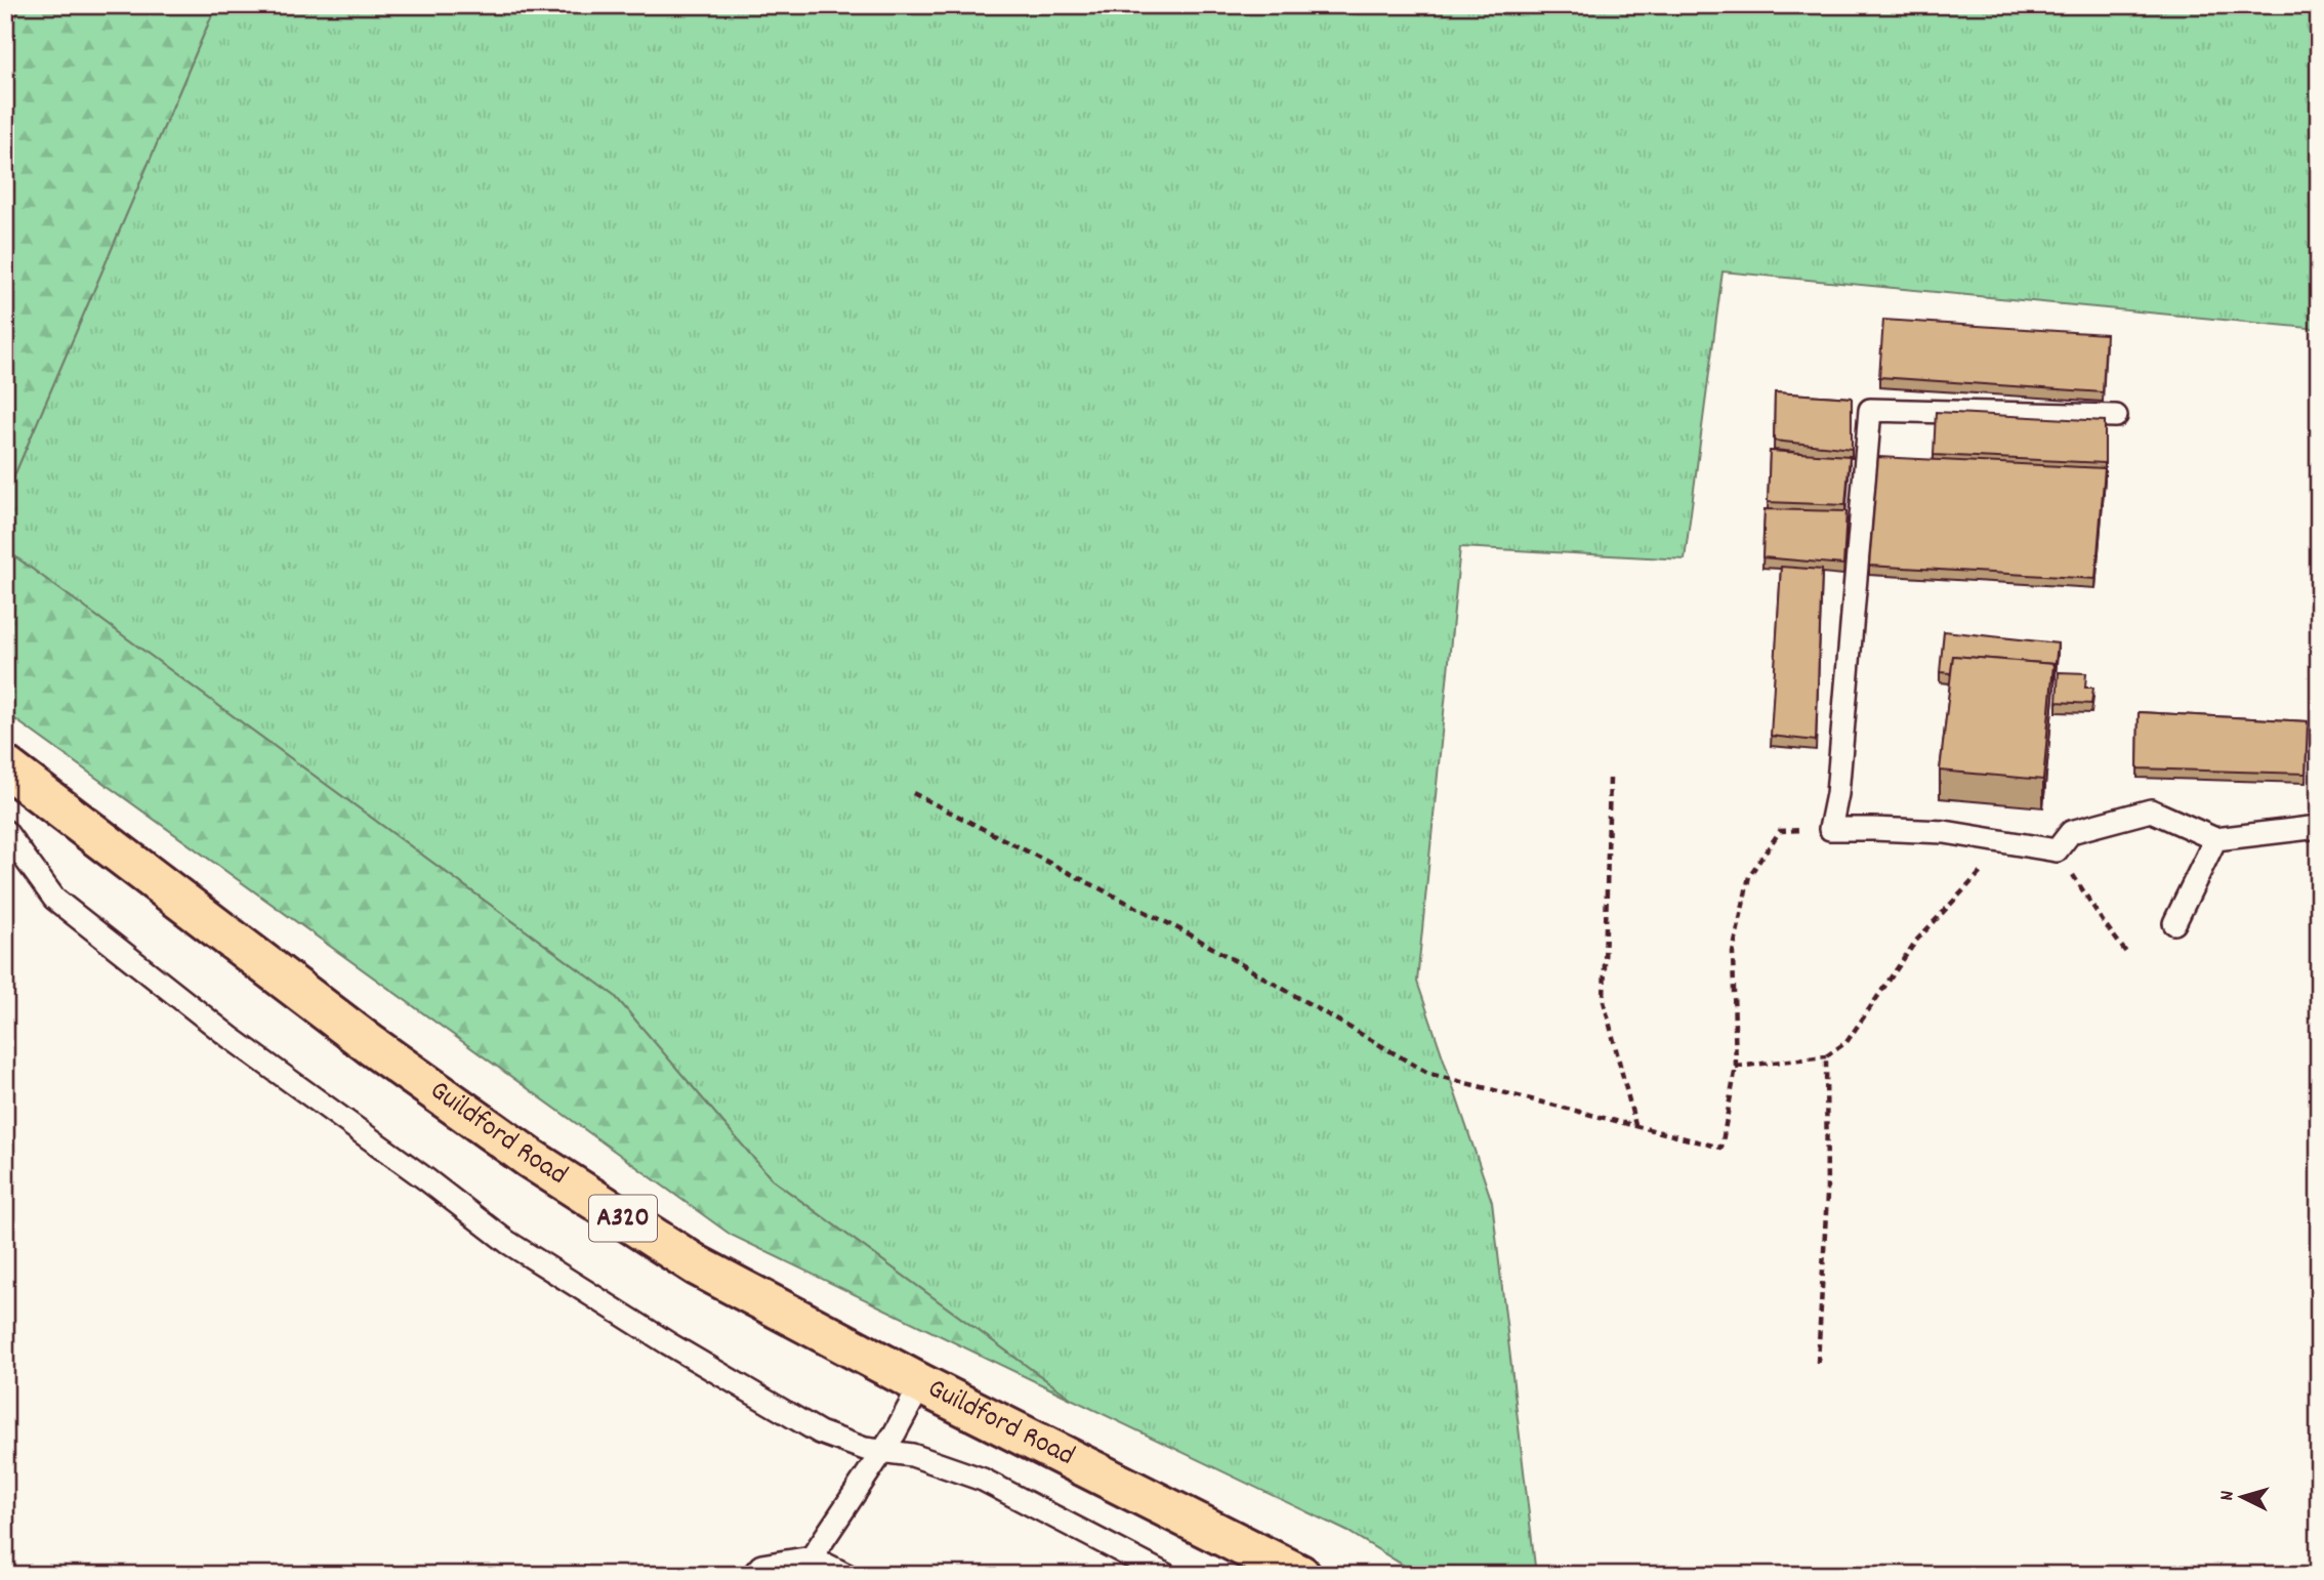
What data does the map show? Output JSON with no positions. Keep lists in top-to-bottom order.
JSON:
{
  "streets": {
    "main road": ["Guildford Road", "A320"]
  },
  "north": "left"
}
